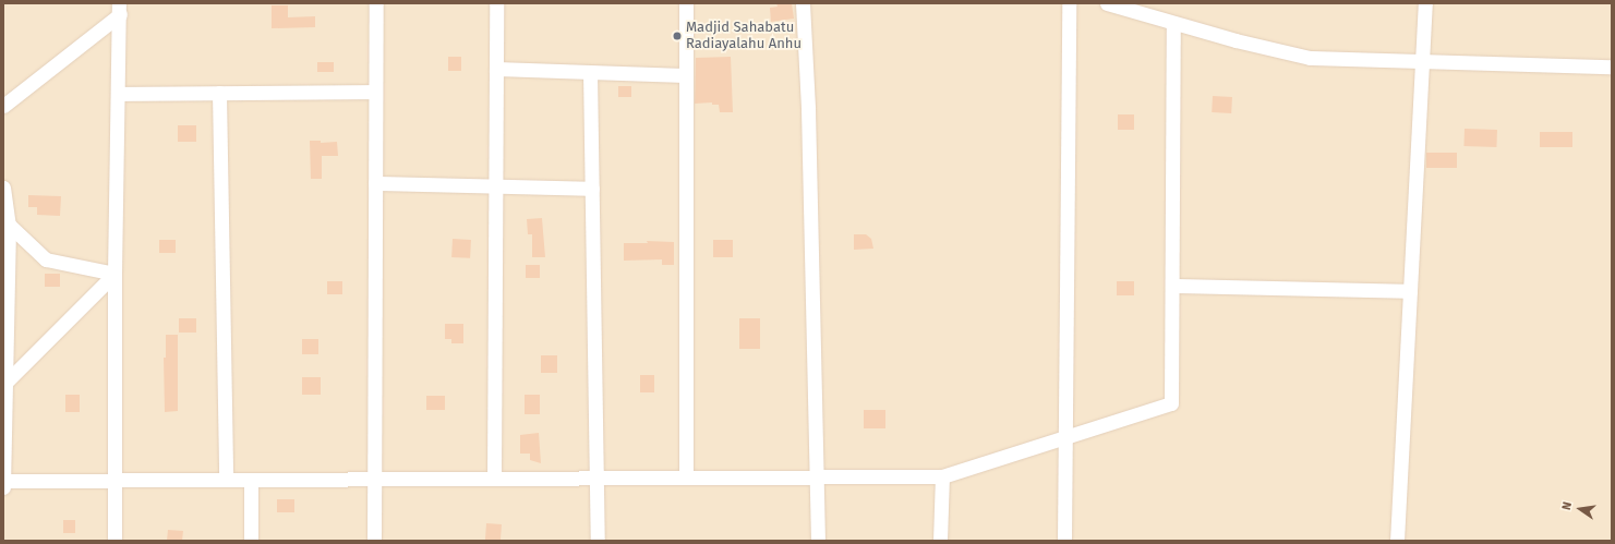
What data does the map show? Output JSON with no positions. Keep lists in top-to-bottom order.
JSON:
{
  "places": ["Madjid Sahabatu Radiayalahu Anhu"],
  "north": "left"
}
